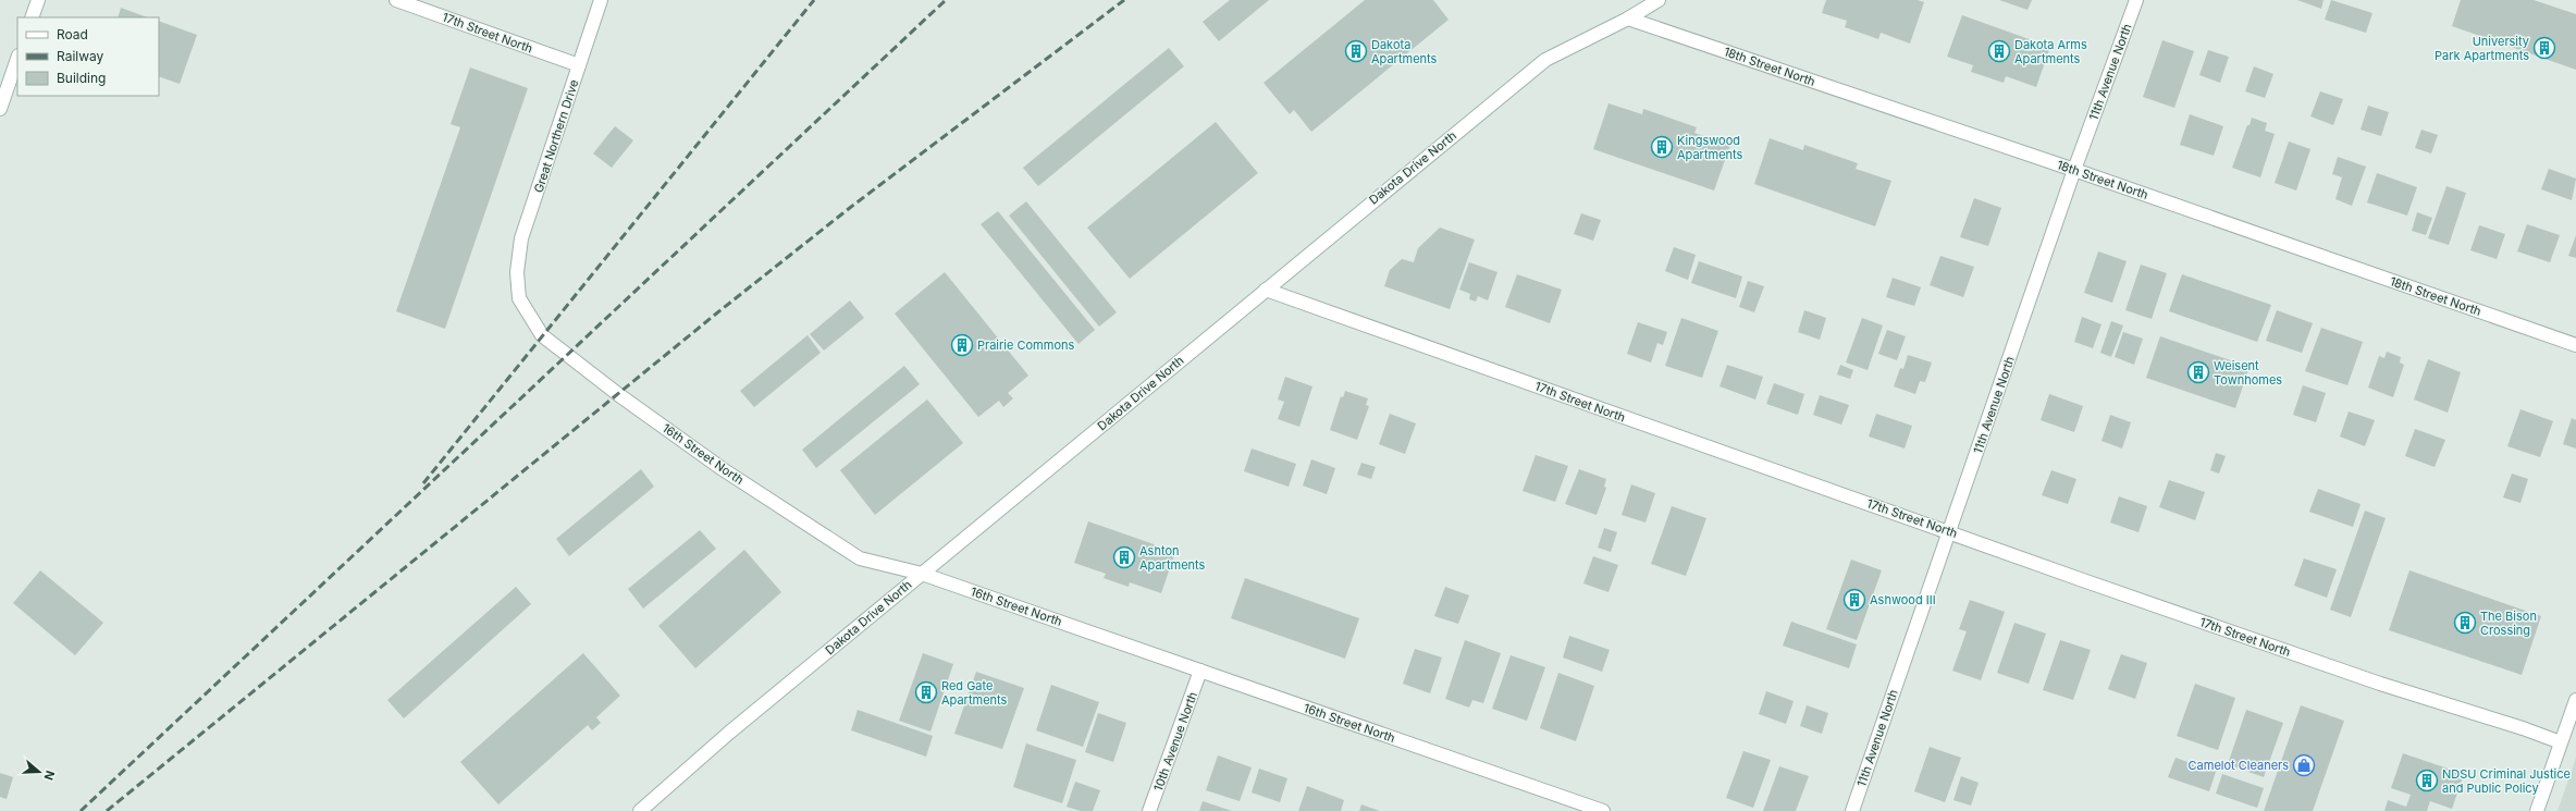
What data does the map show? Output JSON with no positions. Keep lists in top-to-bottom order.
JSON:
{
  "streets": {
    "street": [
      "17th Street North",
      "18th Street North",
      "11th Avenue North",
      "Great Northern Drive",
      "Dakota Drive North",
      "16th Street North",
      "10th Avenue North"
    ]
  },
  "crossings": [
    ["17th Street North", "11th Avenue North"],
    ["17th Street North", "Great Northern Drive"],
    ["17th Street North", "Dakota Drive North"],
    ["18th Street North", "11th Avenue North"],
    ["18th Street North", "Dakota Drive North"],
    ["Great Northern Drive", "16th Street North"],
    ["Dakota Drive North", "16th Street North"],
    ["16th Street North", "10th Avenue North"]
  ],
  "places": {
    "building": [
      "University Park Apartments",
      "Dakota Apartments",
      "Dakota Arms Apartments",
      "Kingswood Apartments",
      "Prairie Commons",
      "Weisent Townhomes",
      "Ashton Apartments",
      "Ashwood III",
      "The Bison Crossing",
      "Red Gate Apartments",
      "NDSU Criminal Justice and Public Policy"
    ],
    "shop": ["Camelot Cleaners"]
  },
  "legend": ["Road", "Railway", "Building"],
  "north": "right"
}
